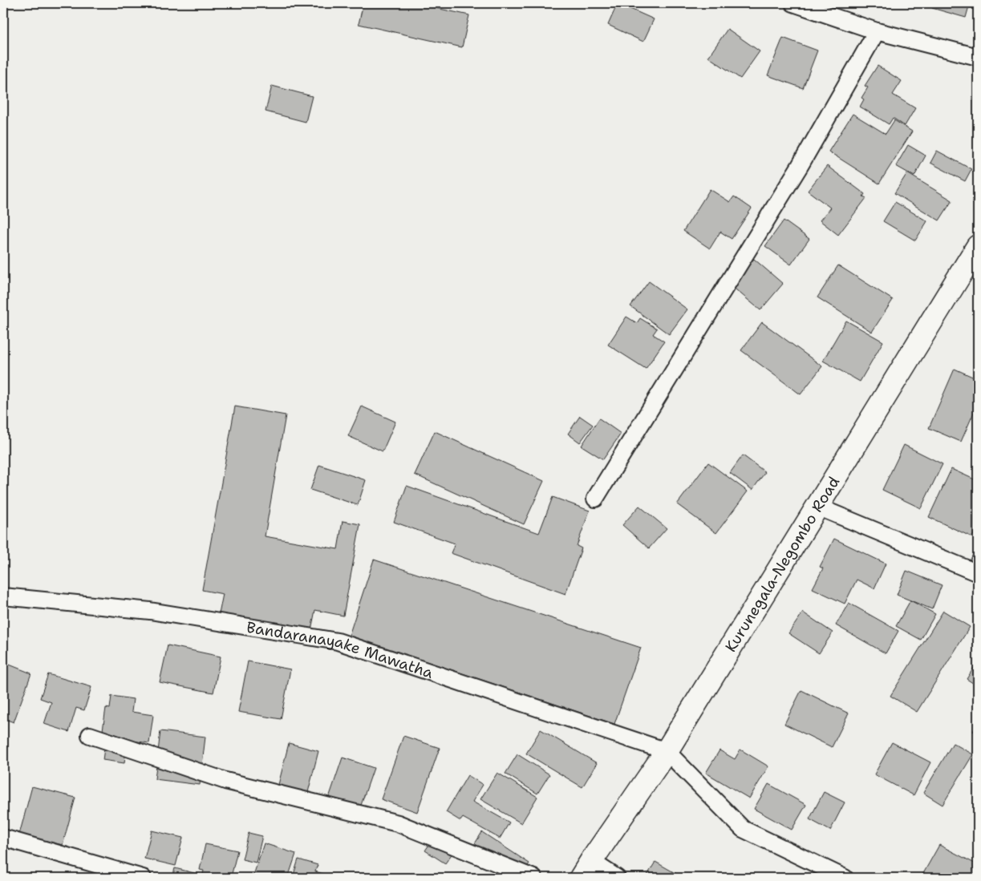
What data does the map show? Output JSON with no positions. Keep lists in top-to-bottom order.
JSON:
{
  "streets": {
    "main road": ["Kurunegala-Negombo Road"],
    "street": ["Bandaranayake Mawatha"]
  },
  "crossings": [
    ["Kurunegala-Negombo Road", "Bandaranayake Mawatha"]
  ]
}
